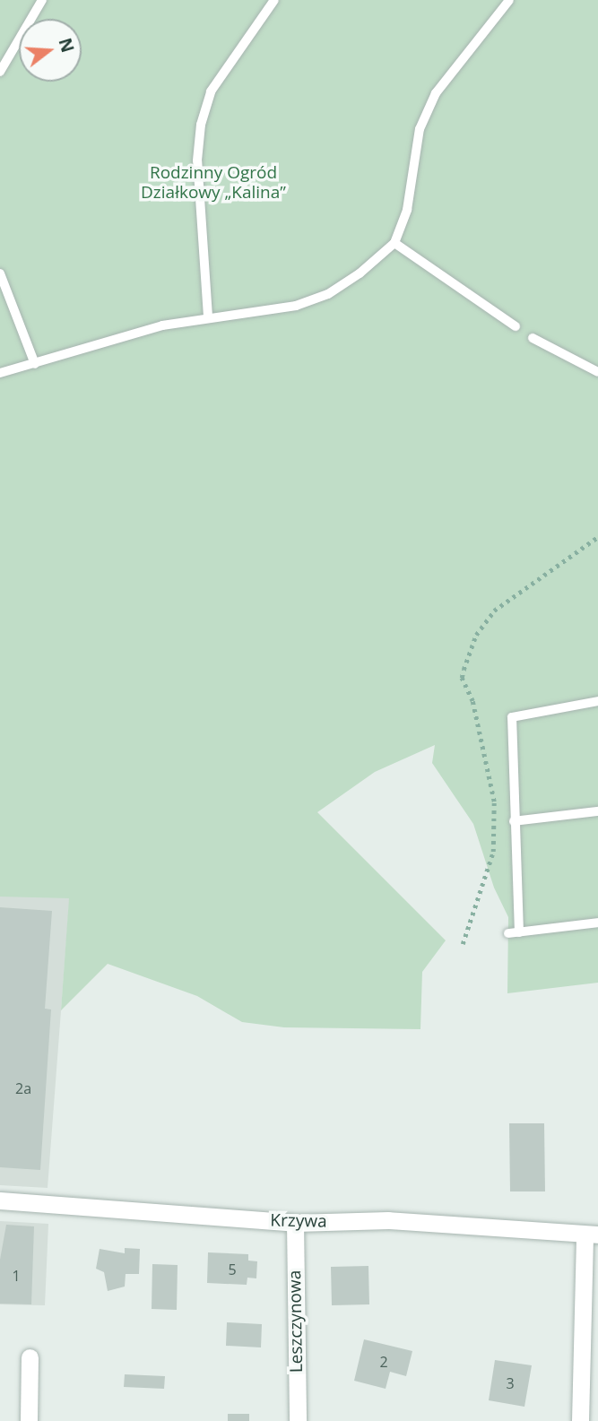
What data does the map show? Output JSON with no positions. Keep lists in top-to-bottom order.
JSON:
{
  "streets": {
    "street": ["Krzywa", "Leszczynowa"]
  },
  "crossings": [
    ["Krzywa", "Leszczynowa"]
  ],
  "parks": ["Rodzinny Ogród Działkowy „Kalina”"],
  "house_numbers": [
    "2a",
    "5",
    "1",
    "2",
    "3"
  ],
  "north": "right"
}
